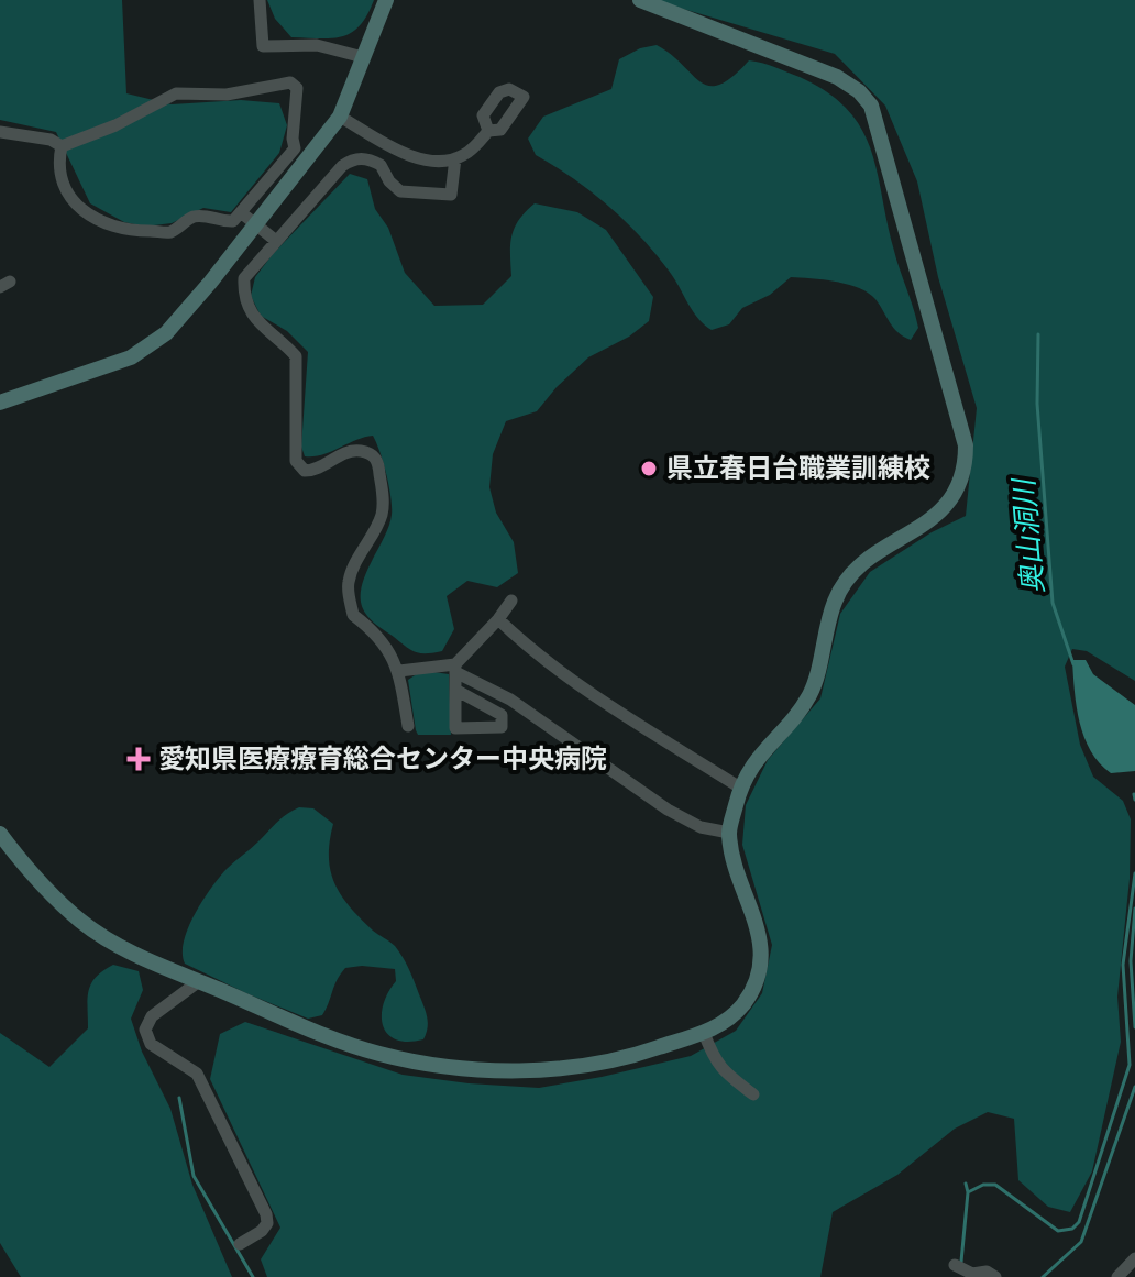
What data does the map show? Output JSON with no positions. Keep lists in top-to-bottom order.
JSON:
{
  "water": ["奥山洞川"],
  "places": {
    "other": ["県立春日台職業訓練校"],
    "health": ["愛知県医療療育総合センター中央病院"]
  }
}
